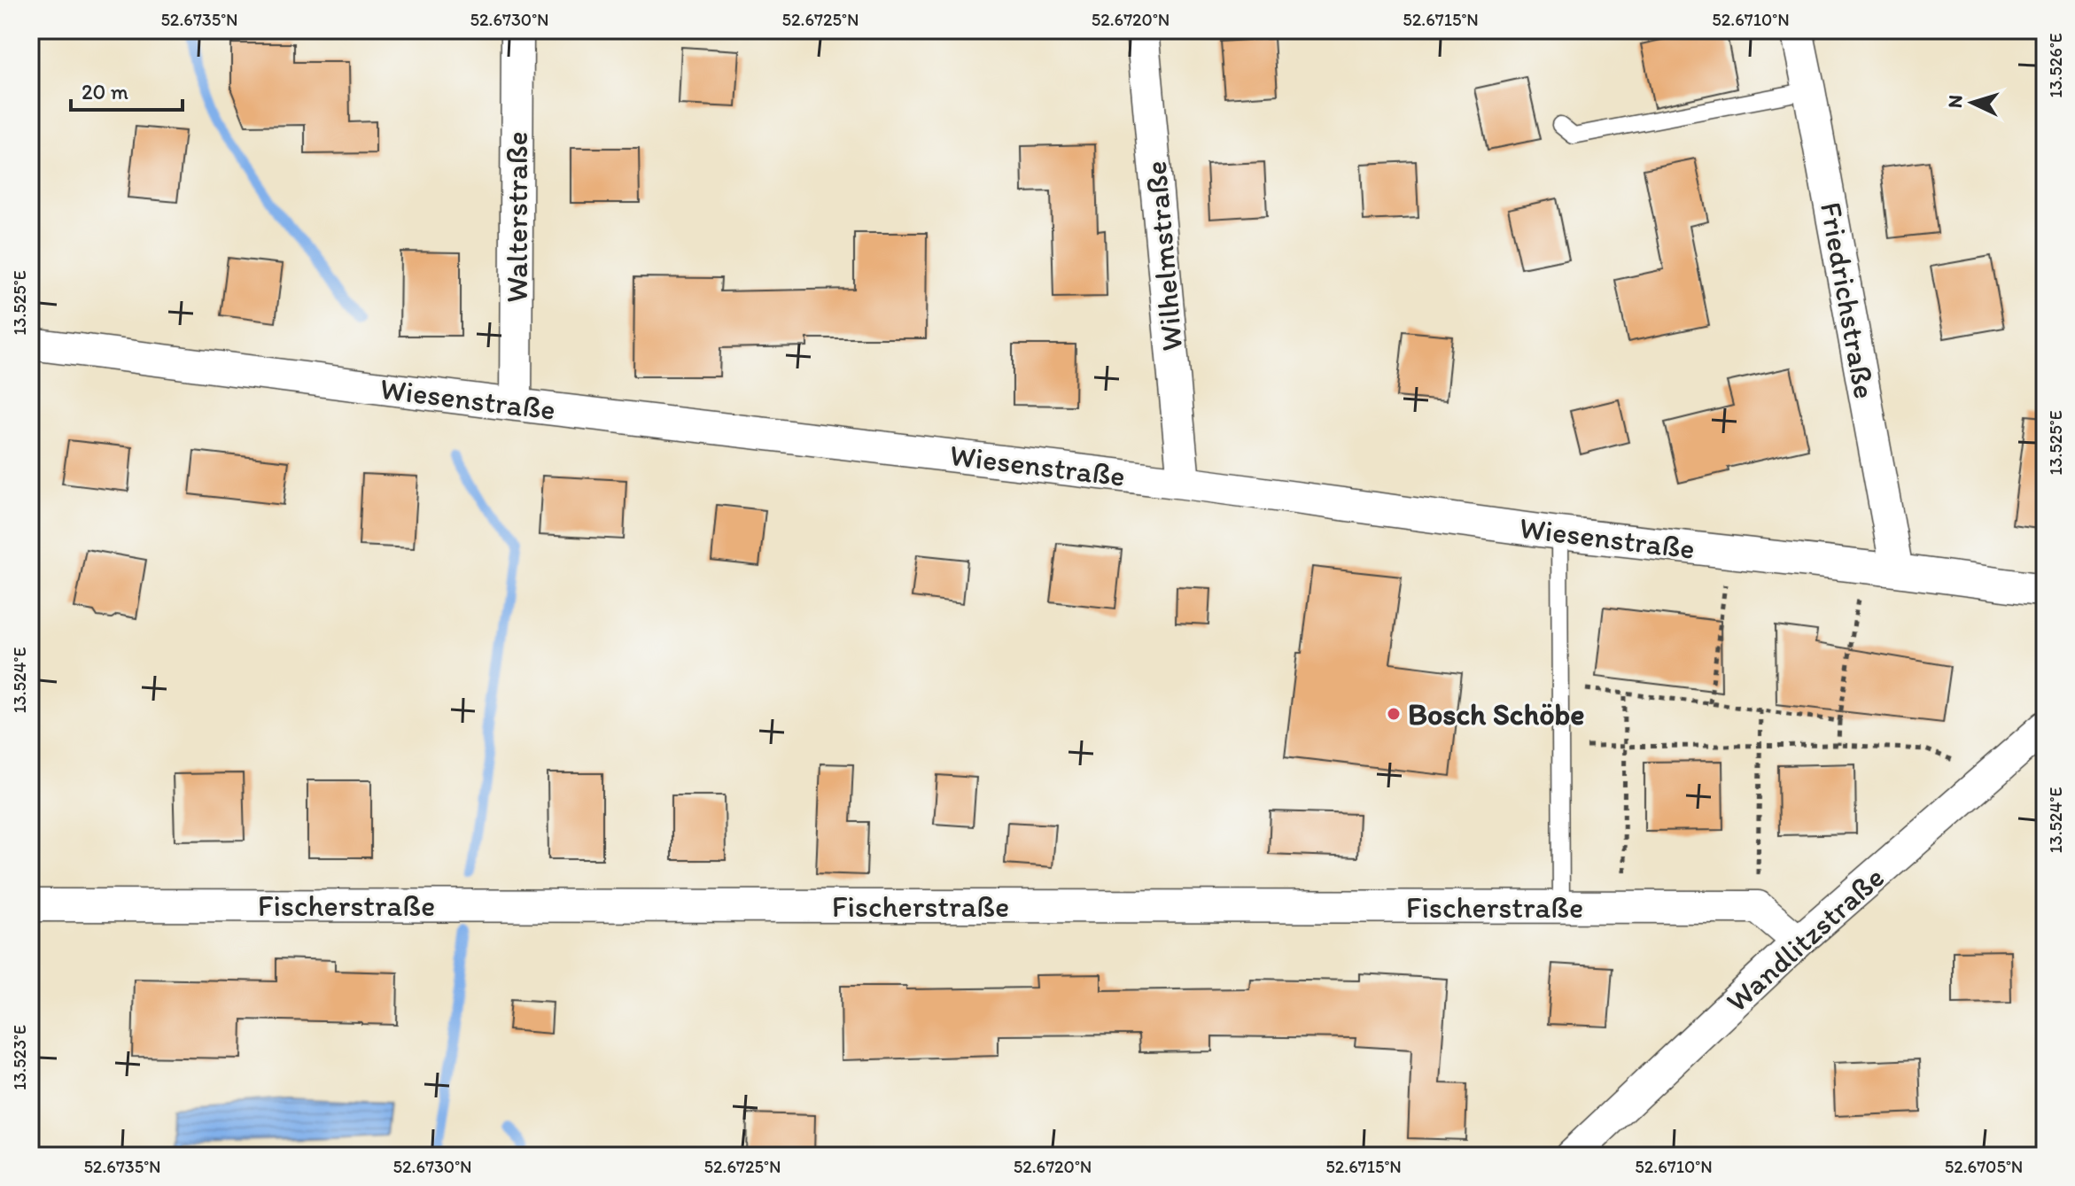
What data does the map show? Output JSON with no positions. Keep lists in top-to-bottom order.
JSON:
{
  "streets": {
    "street": [
      "Walterstraße",
      "Wilhelmstraße",
      "Friedrichstraße",
      "Wiesenstraße",
      "Fischerstraße",
      "Wandlitzstraße"
    ]
  },
  "crossings": [
    ["Walterstraße", "Wiesenstraße"],
    ["Wilhelmstraße", "Wiesenstraße"],
    ["Friedrichstraße", "Wiesenstraße"]
  ],
  "places": ["Bosch Schöbe"],
  "scale_bar": "20 m",
  "north": "left",
  "coordinates": [
    "52.6735°N",
    "52.6730°N",
    "52.6725°N",
    "52.6720°N",
    "52.6715°N",
    "52.6710°N",
    "13.526°E",
    "13.525°E",
    "13.524°E",
    "13.523°E",
    "52.6705°N"
  ]
}
